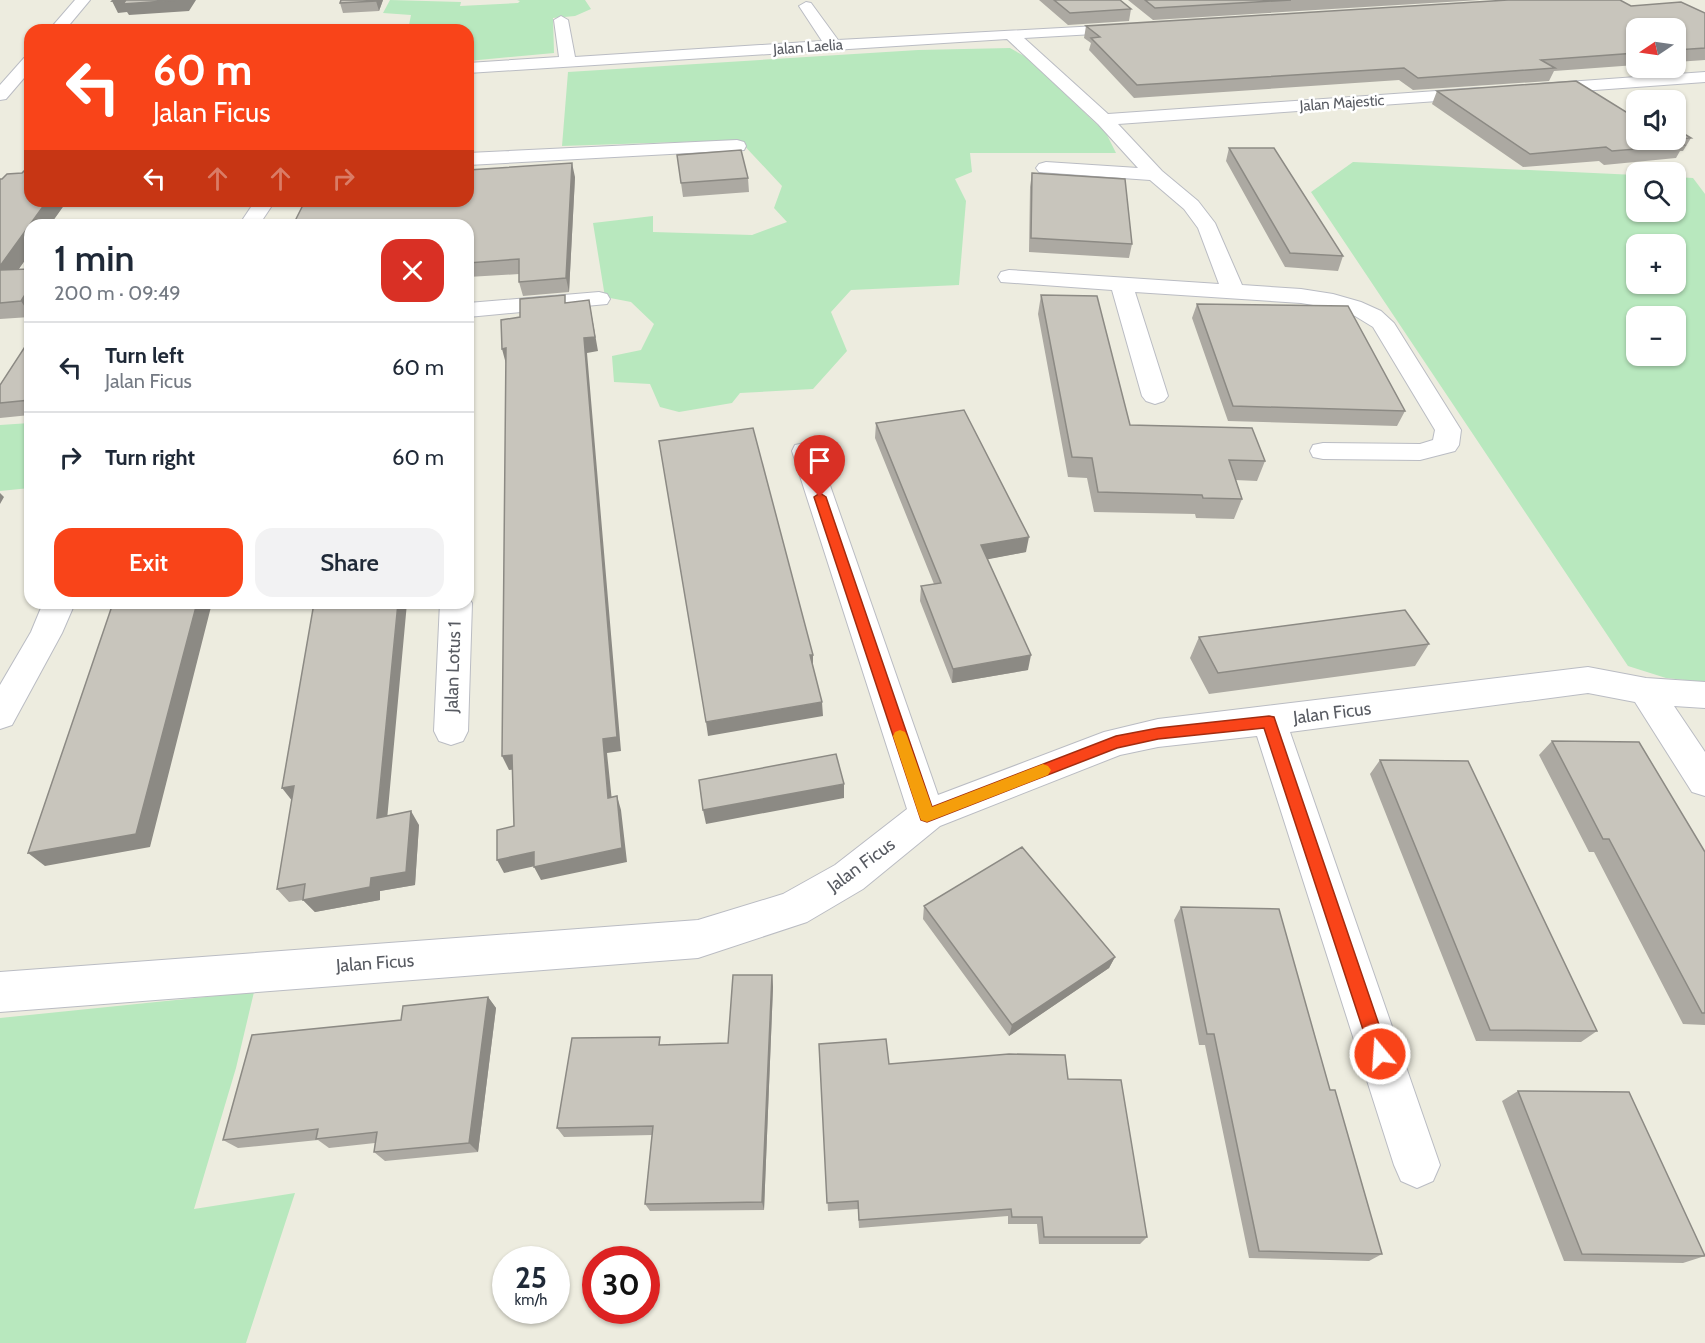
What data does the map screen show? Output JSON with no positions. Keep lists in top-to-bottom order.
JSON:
{
  "streets": {
    "street": [
      "Jalan Laelia",
      "Jalan Majestic",
      "Jalan Lotus 1",
      "Jalan Ficus"
    ]
  },
  "north": "left",
  "page": {
    "map_buttons": ["+", "−"],
    "turn": ["60 m", "Jalan Ficus"],
    "heading": ["1 min", "200 m · 09:49"],
    "list": [
      {
        "name": "Turn left",
        "note": "Jalan Ficus",
        "value": "60 m"
      },
      {
        "name": "Turn right",
        "value": "60 m"
      }
    ],
    "buttons": ["Exit", "Share"],
    "speed": "25 km/h",
    "limit": "30"
  }
}
